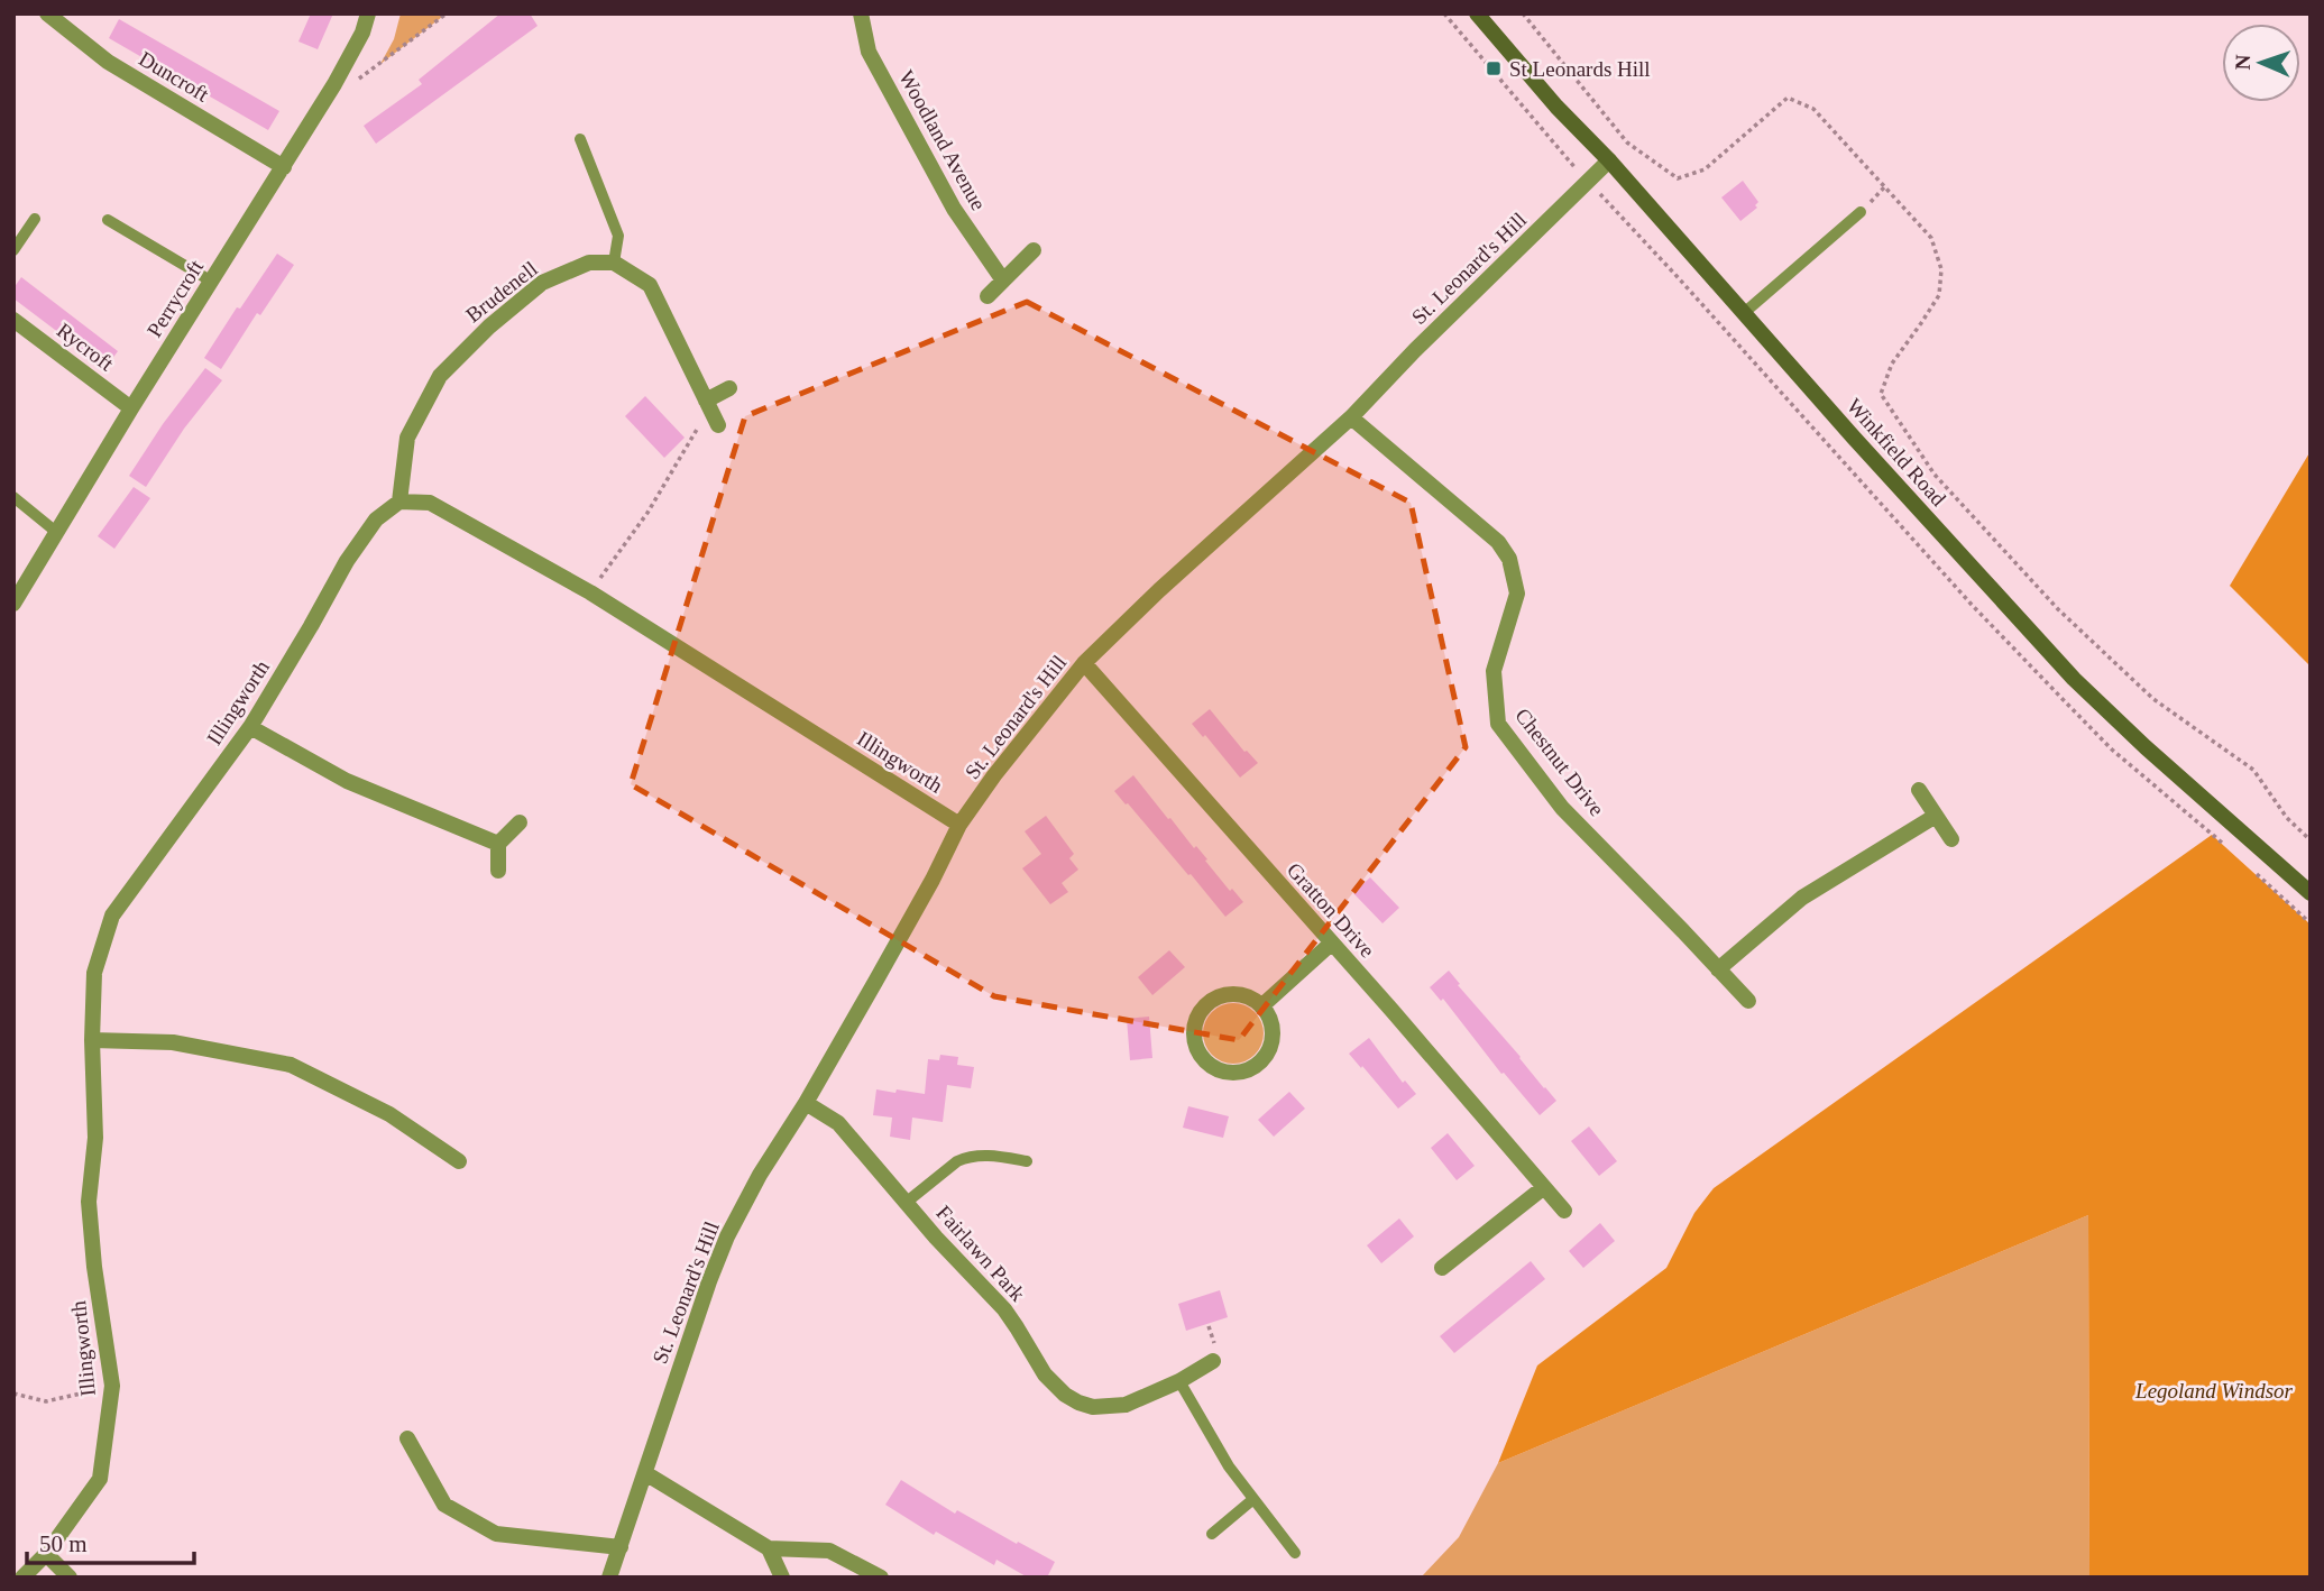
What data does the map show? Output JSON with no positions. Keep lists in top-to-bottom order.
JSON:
{
  "streets": {
    "main road": ["Winkfield Road"],
    "street": [
      "Duncroft",
      "Woodland Avenue",
      "St. Leonard's Hill",
      "Brudenell",
      "Perrycroft",
      "Rycroft",
      "Illingworth",
      "Chestnut Drive",
      "Gratton Drive",
      "Fairlawn Park"
    ]
  },
  "crossings": [
    ["Duncroft", "Perrycroft"],
    ["St. Leonard's Hill", "Winkfield Road"],
    ["St. Leonard's Hill", "Illingworth"],
    ["St. Leonard's Hill", "Chestnut Drive"],
    ["St. Leonard's Hill", "Gratton Drive"],
    ["St. Leonard's Hill", "Fairlawn Park"],
    ["Brudenell", "Illingworth"],
    ["Perrycroft", "Rycroft"]
  ],
  "parks": ["Legoland Windsor"],
  "places": {
    "transit": ["St Leonards Hill"]
  },
  "scale_bar": "50 m",
  "north": "left"
}
